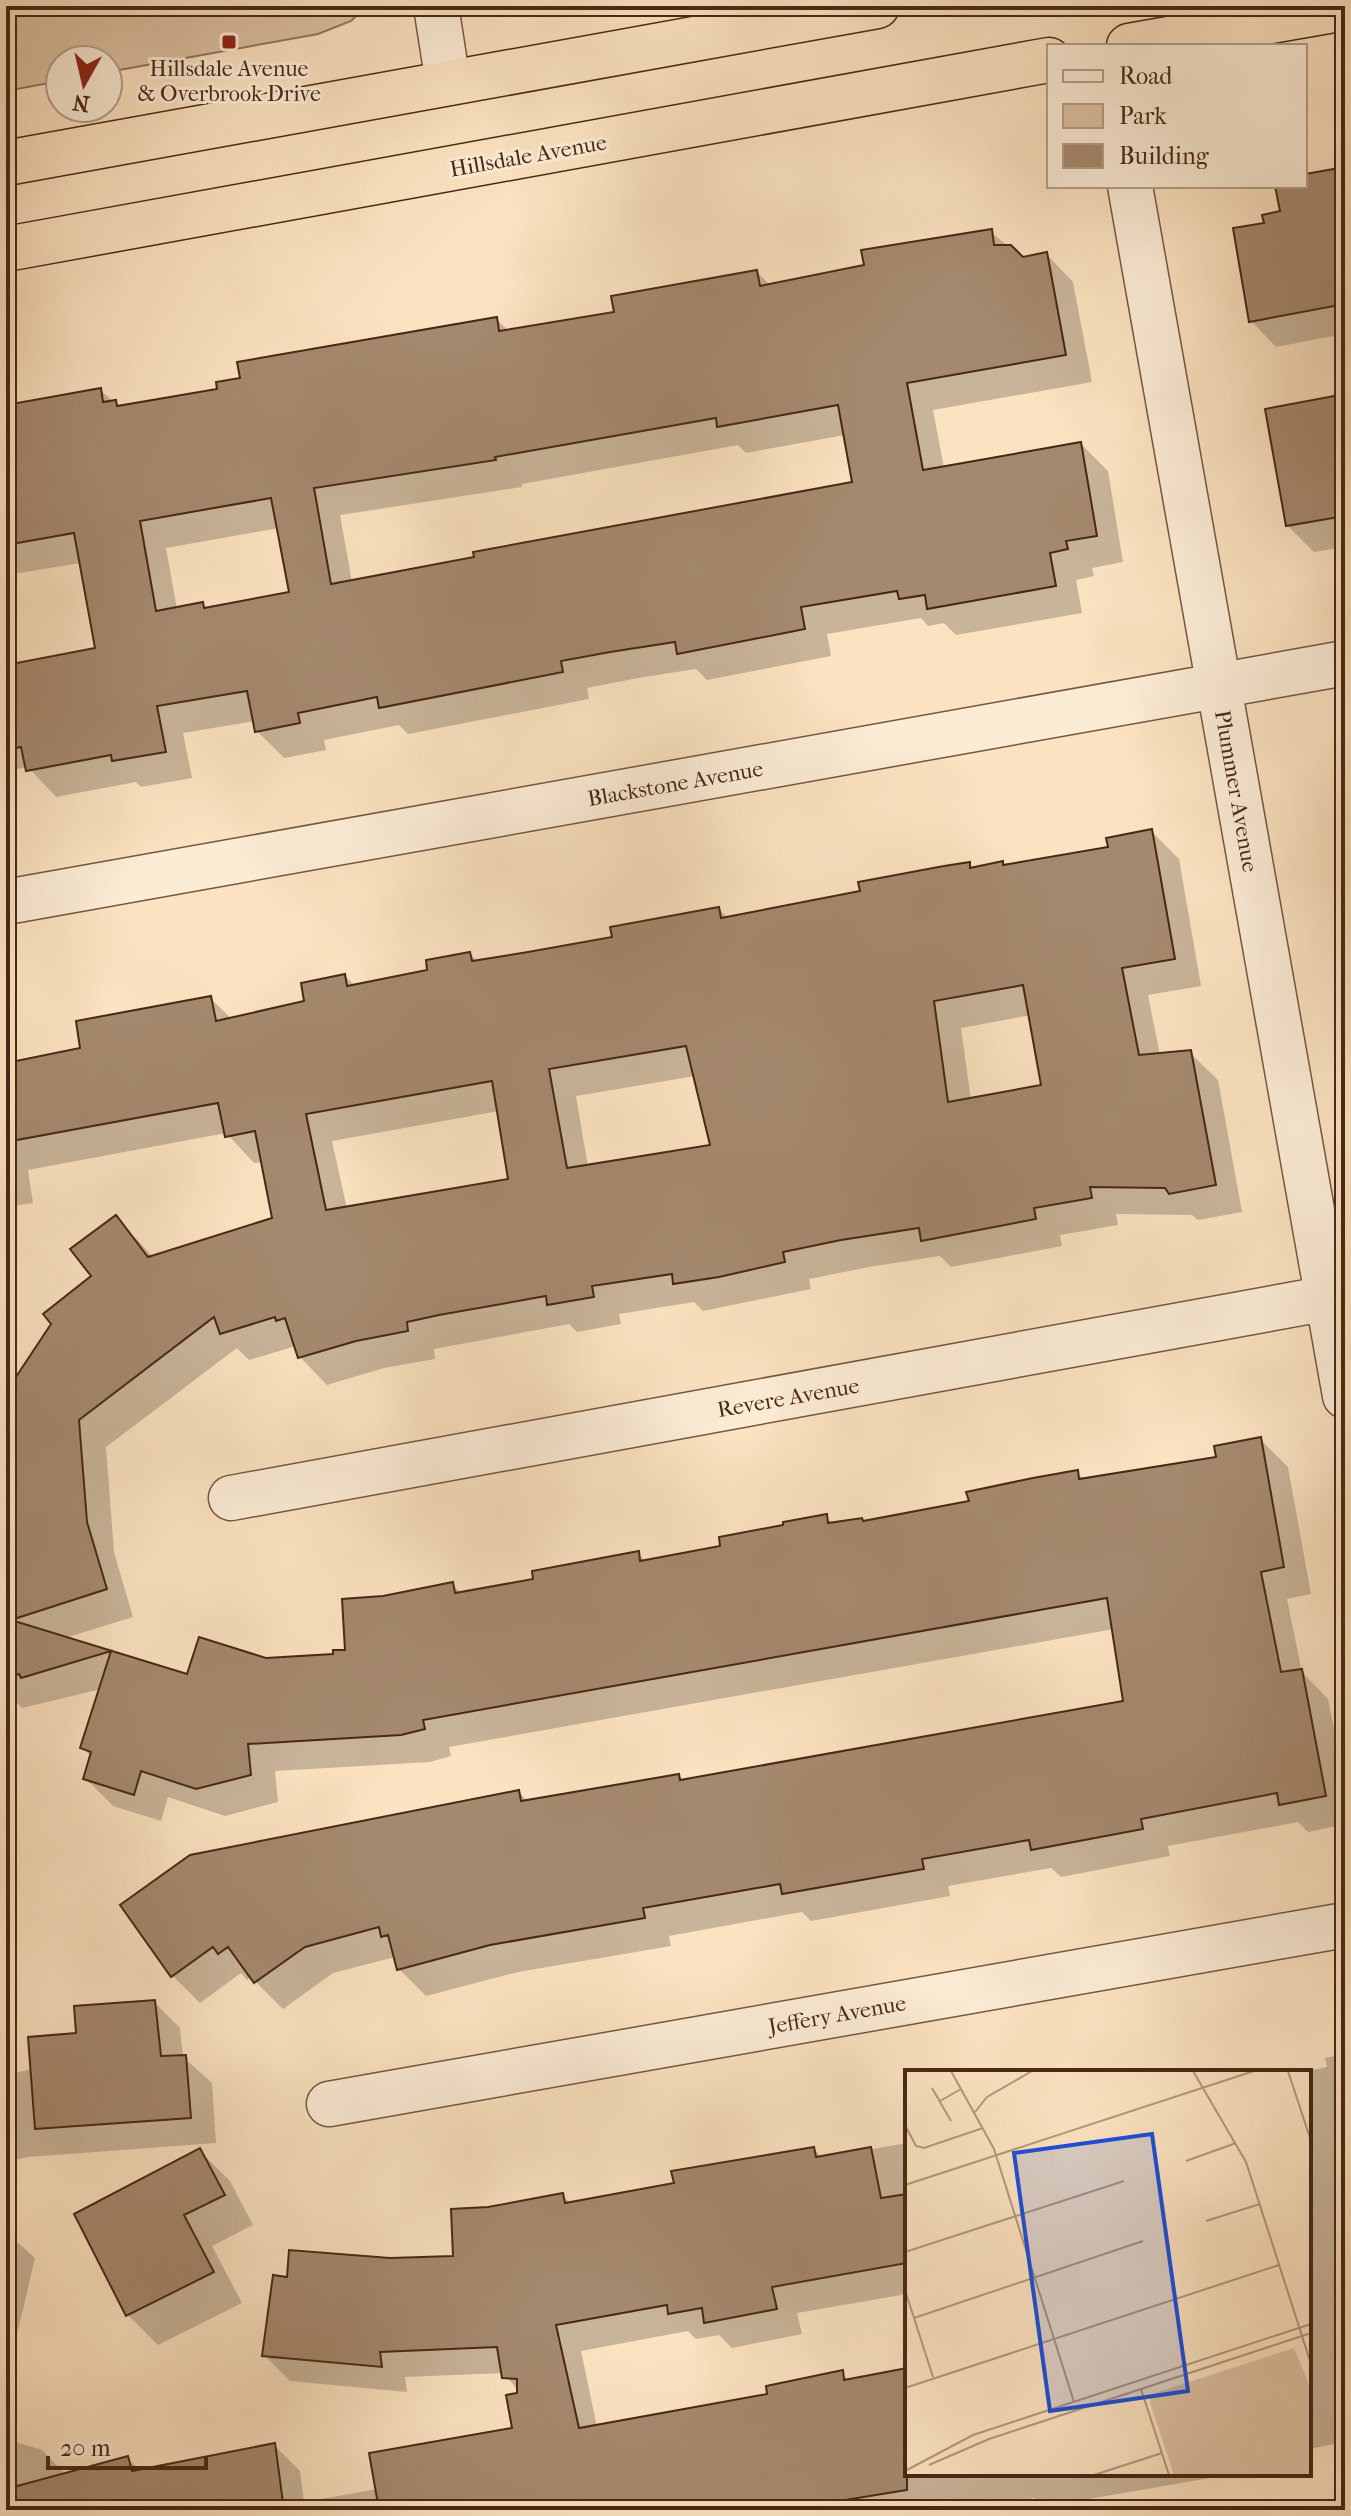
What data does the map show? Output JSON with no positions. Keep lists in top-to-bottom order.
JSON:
{
  "streets": {
    "highway": ["Hillsdale Avenue"],
    "street": [
      "Blackstone Avenue",
      "Plummer Avenue",
      "Revere Avenue",
      "Jeffery Avenue"
    ]
  },
  "crossings": [
    ["Blackstone Avenue", "Plummer Avenue"],
    ["Plummer Avenue", "Revere Avenue"]
  ],
  "places": {
    "transit": ["Hillsdale Avenue & Overbrook Drive"]
  },
  "legend": ["Road", "Park", "Building"],
  "scale_bar": "20 m",
  "north": "bottom"
}
